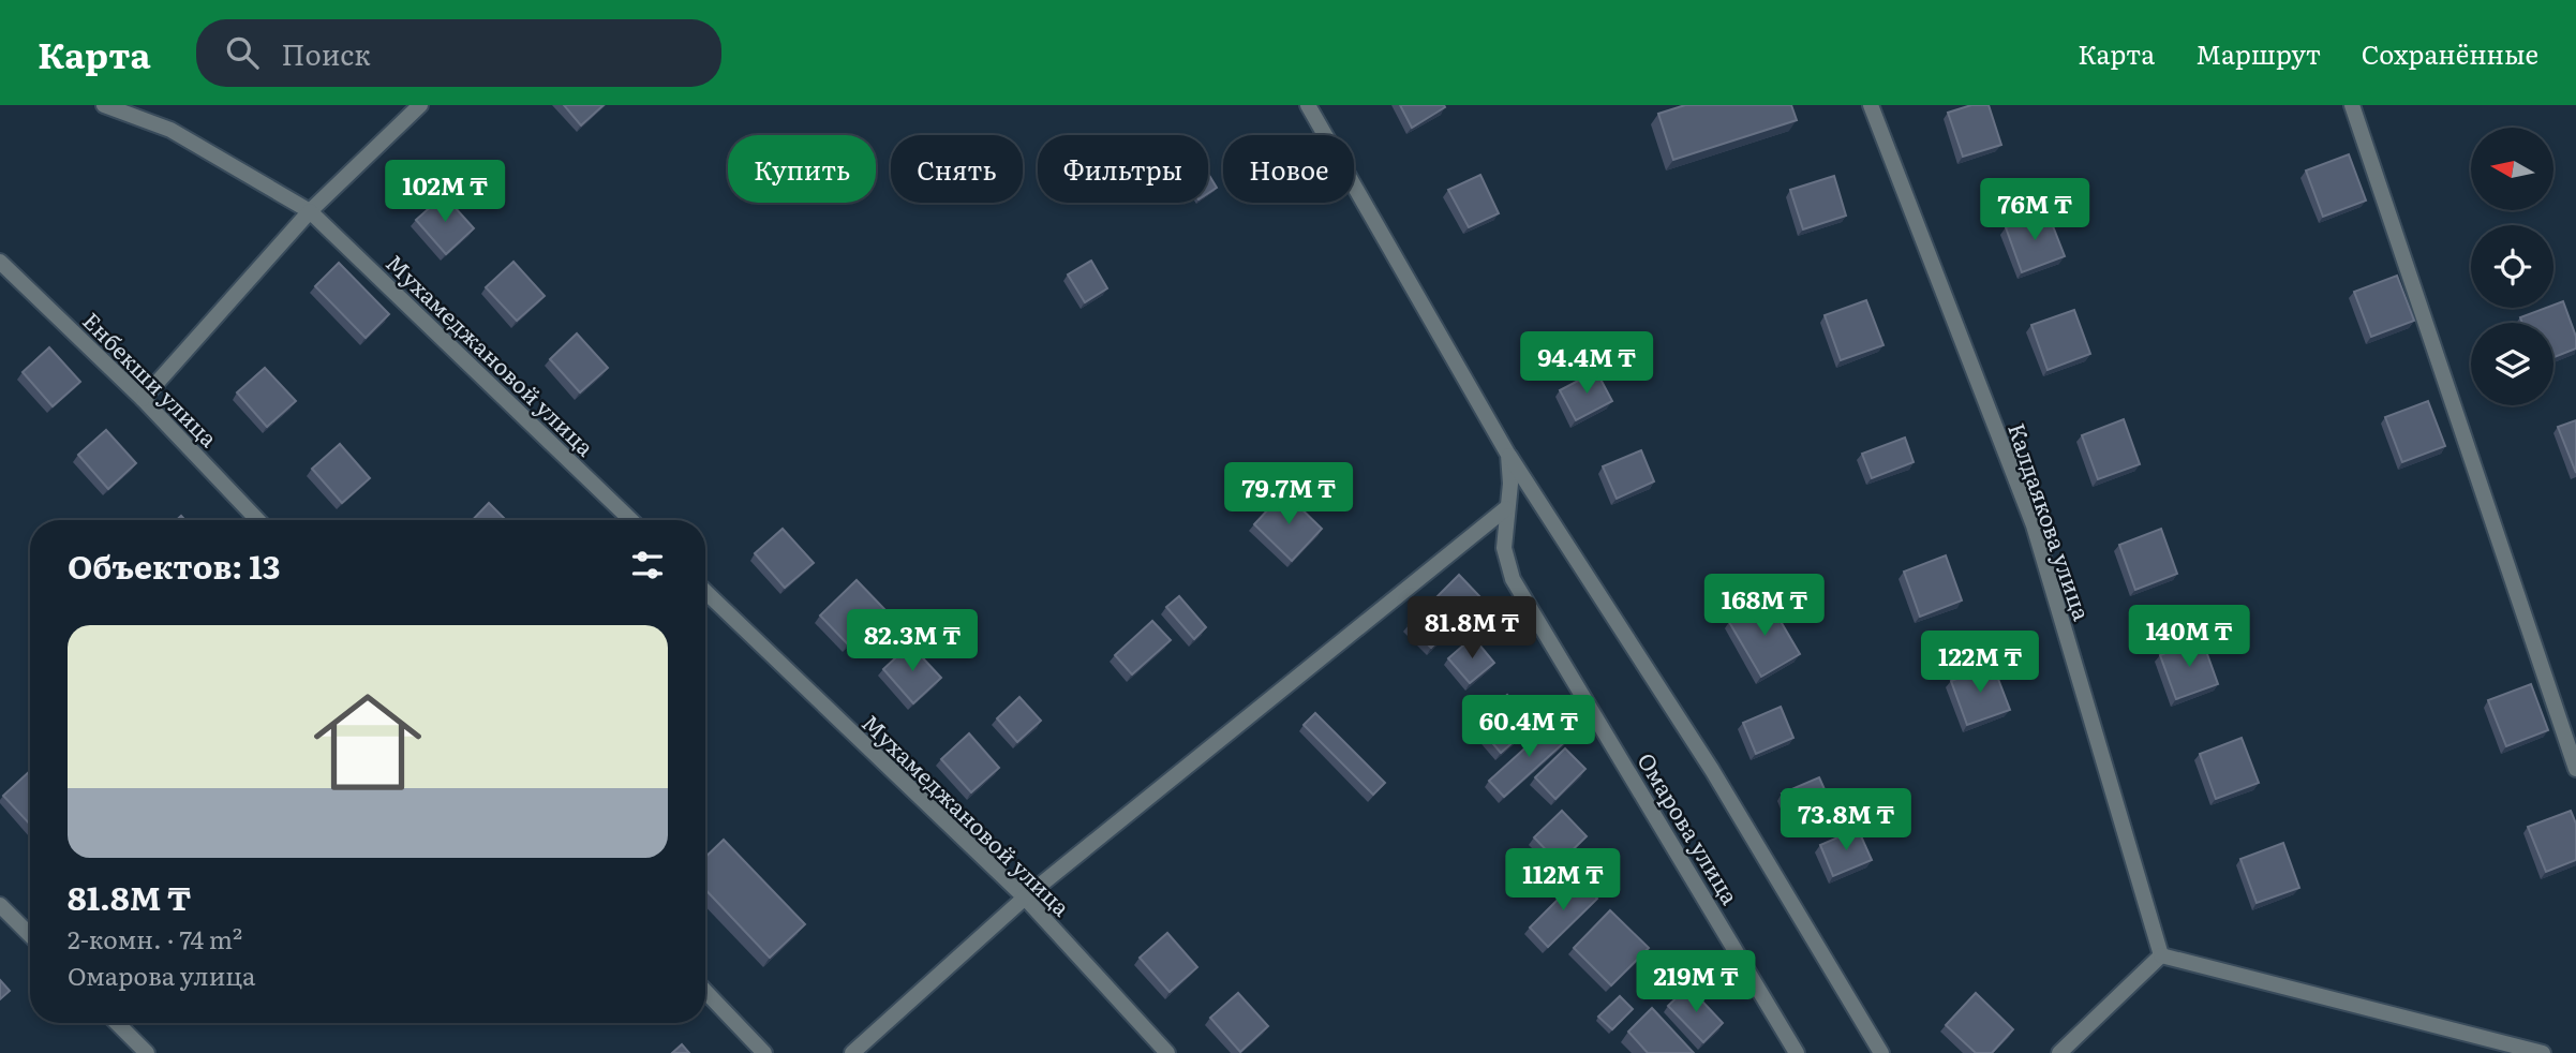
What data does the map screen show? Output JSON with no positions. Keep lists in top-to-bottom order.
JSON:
{
  "streets": {
    "street": [
      "Мухамеджановой улица",
      "Енбекши улица",
      "Калдаякова улица",
      "Омарова улица"
    ]
  },
  "north": "left",
  "page": {
    "header": "Карта",
    "search": "Поиск",
    "nav": ["Карта", "Маршрут", "Сохранённые"],
    "chip": [
      "Купить",
      "Снять",
      "Фильтры",
      "Новое"
    ],
    "price": [
      "102M ₸",
      "76M ₸",
      "94.4M ₸",
      "79.7M ₸",
      "168M ₸",
      "81.8M ₸",
      "140M ₸",
      "82.3M ₸",
      "122M ₸",
      "60.4M ₸",
      "73.8M ₸",
      "112M ₸",
      "219M ₸"
    ],
    "heading": "Объектов: 13",
    "list": [
      {
        "name": "81.8M ₸",
        "note": "2-комн. · 74 m² · Омарова улица"
      }
    ]
  }
}
